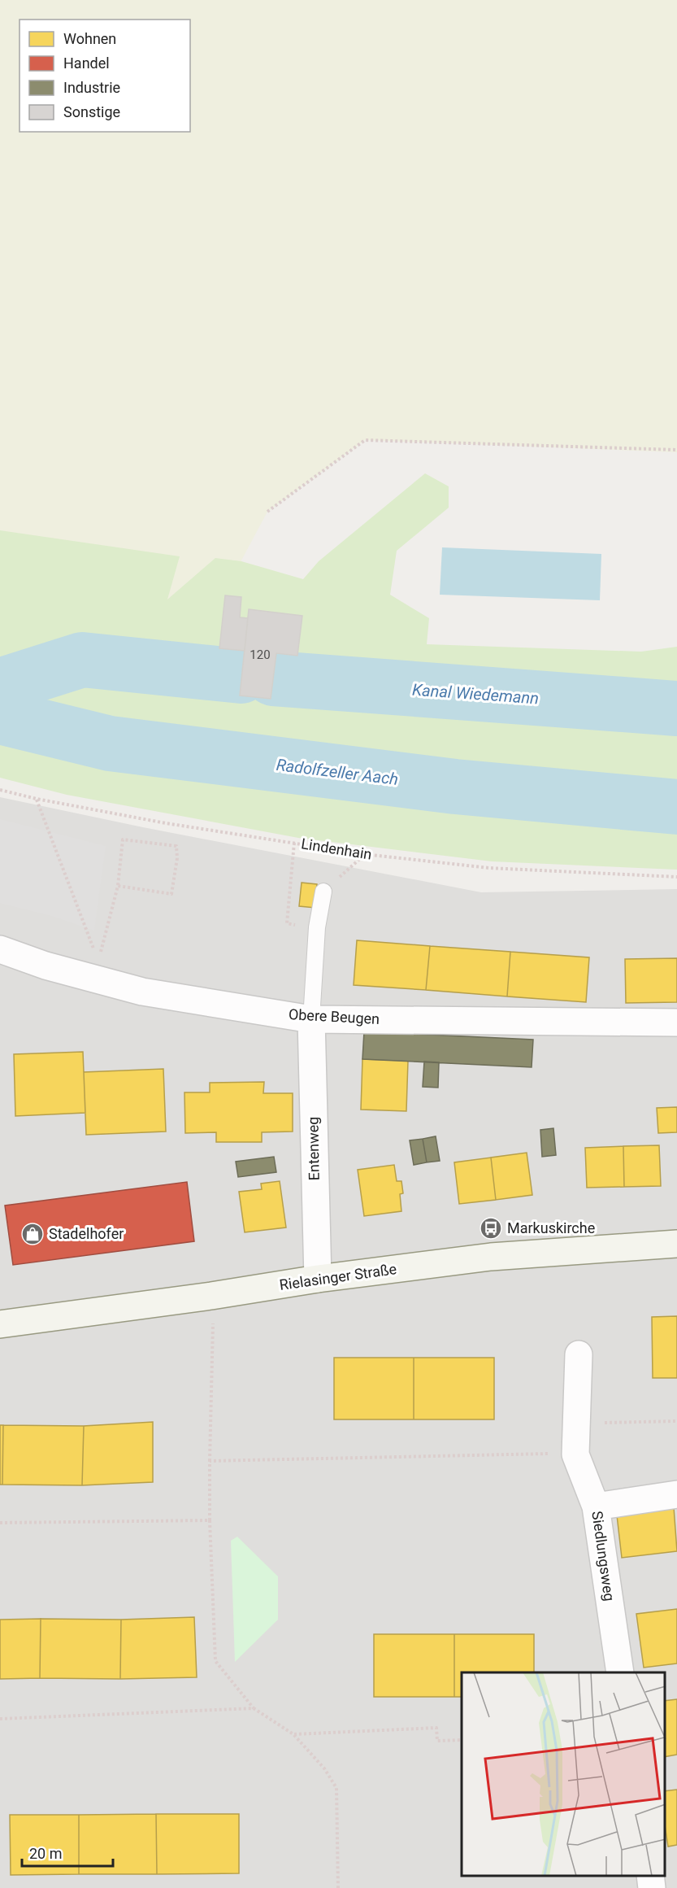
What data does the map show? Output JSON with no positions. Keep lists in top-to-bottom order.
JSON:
{
  "streets": {
    "main road": ["Rielasinger Straße"],
    "street": ["Obere Beugen", "Entenweg", "Siedlungsweg"],
    "path": ["Lindenhain"]
  },
  "crossings": [
    ["Obere Beugen", "Entenweg"],
    ["Entenweg", "Rielasinger Straße"]
  ],
  "water": ["Kanal Wiedemann", "Radolfzeller Aach"],
  "places": {
    "bus stop": ["Markuskirche"],
    "shop": ["Stadelhofer"]
  },
  "house_numbers": ["120"],
  "legend": [
    "Wohnen",
    "Handel",
    "Industrie",
    "Sonstige"
  ],
  "scale_bar": "20 m"
}
